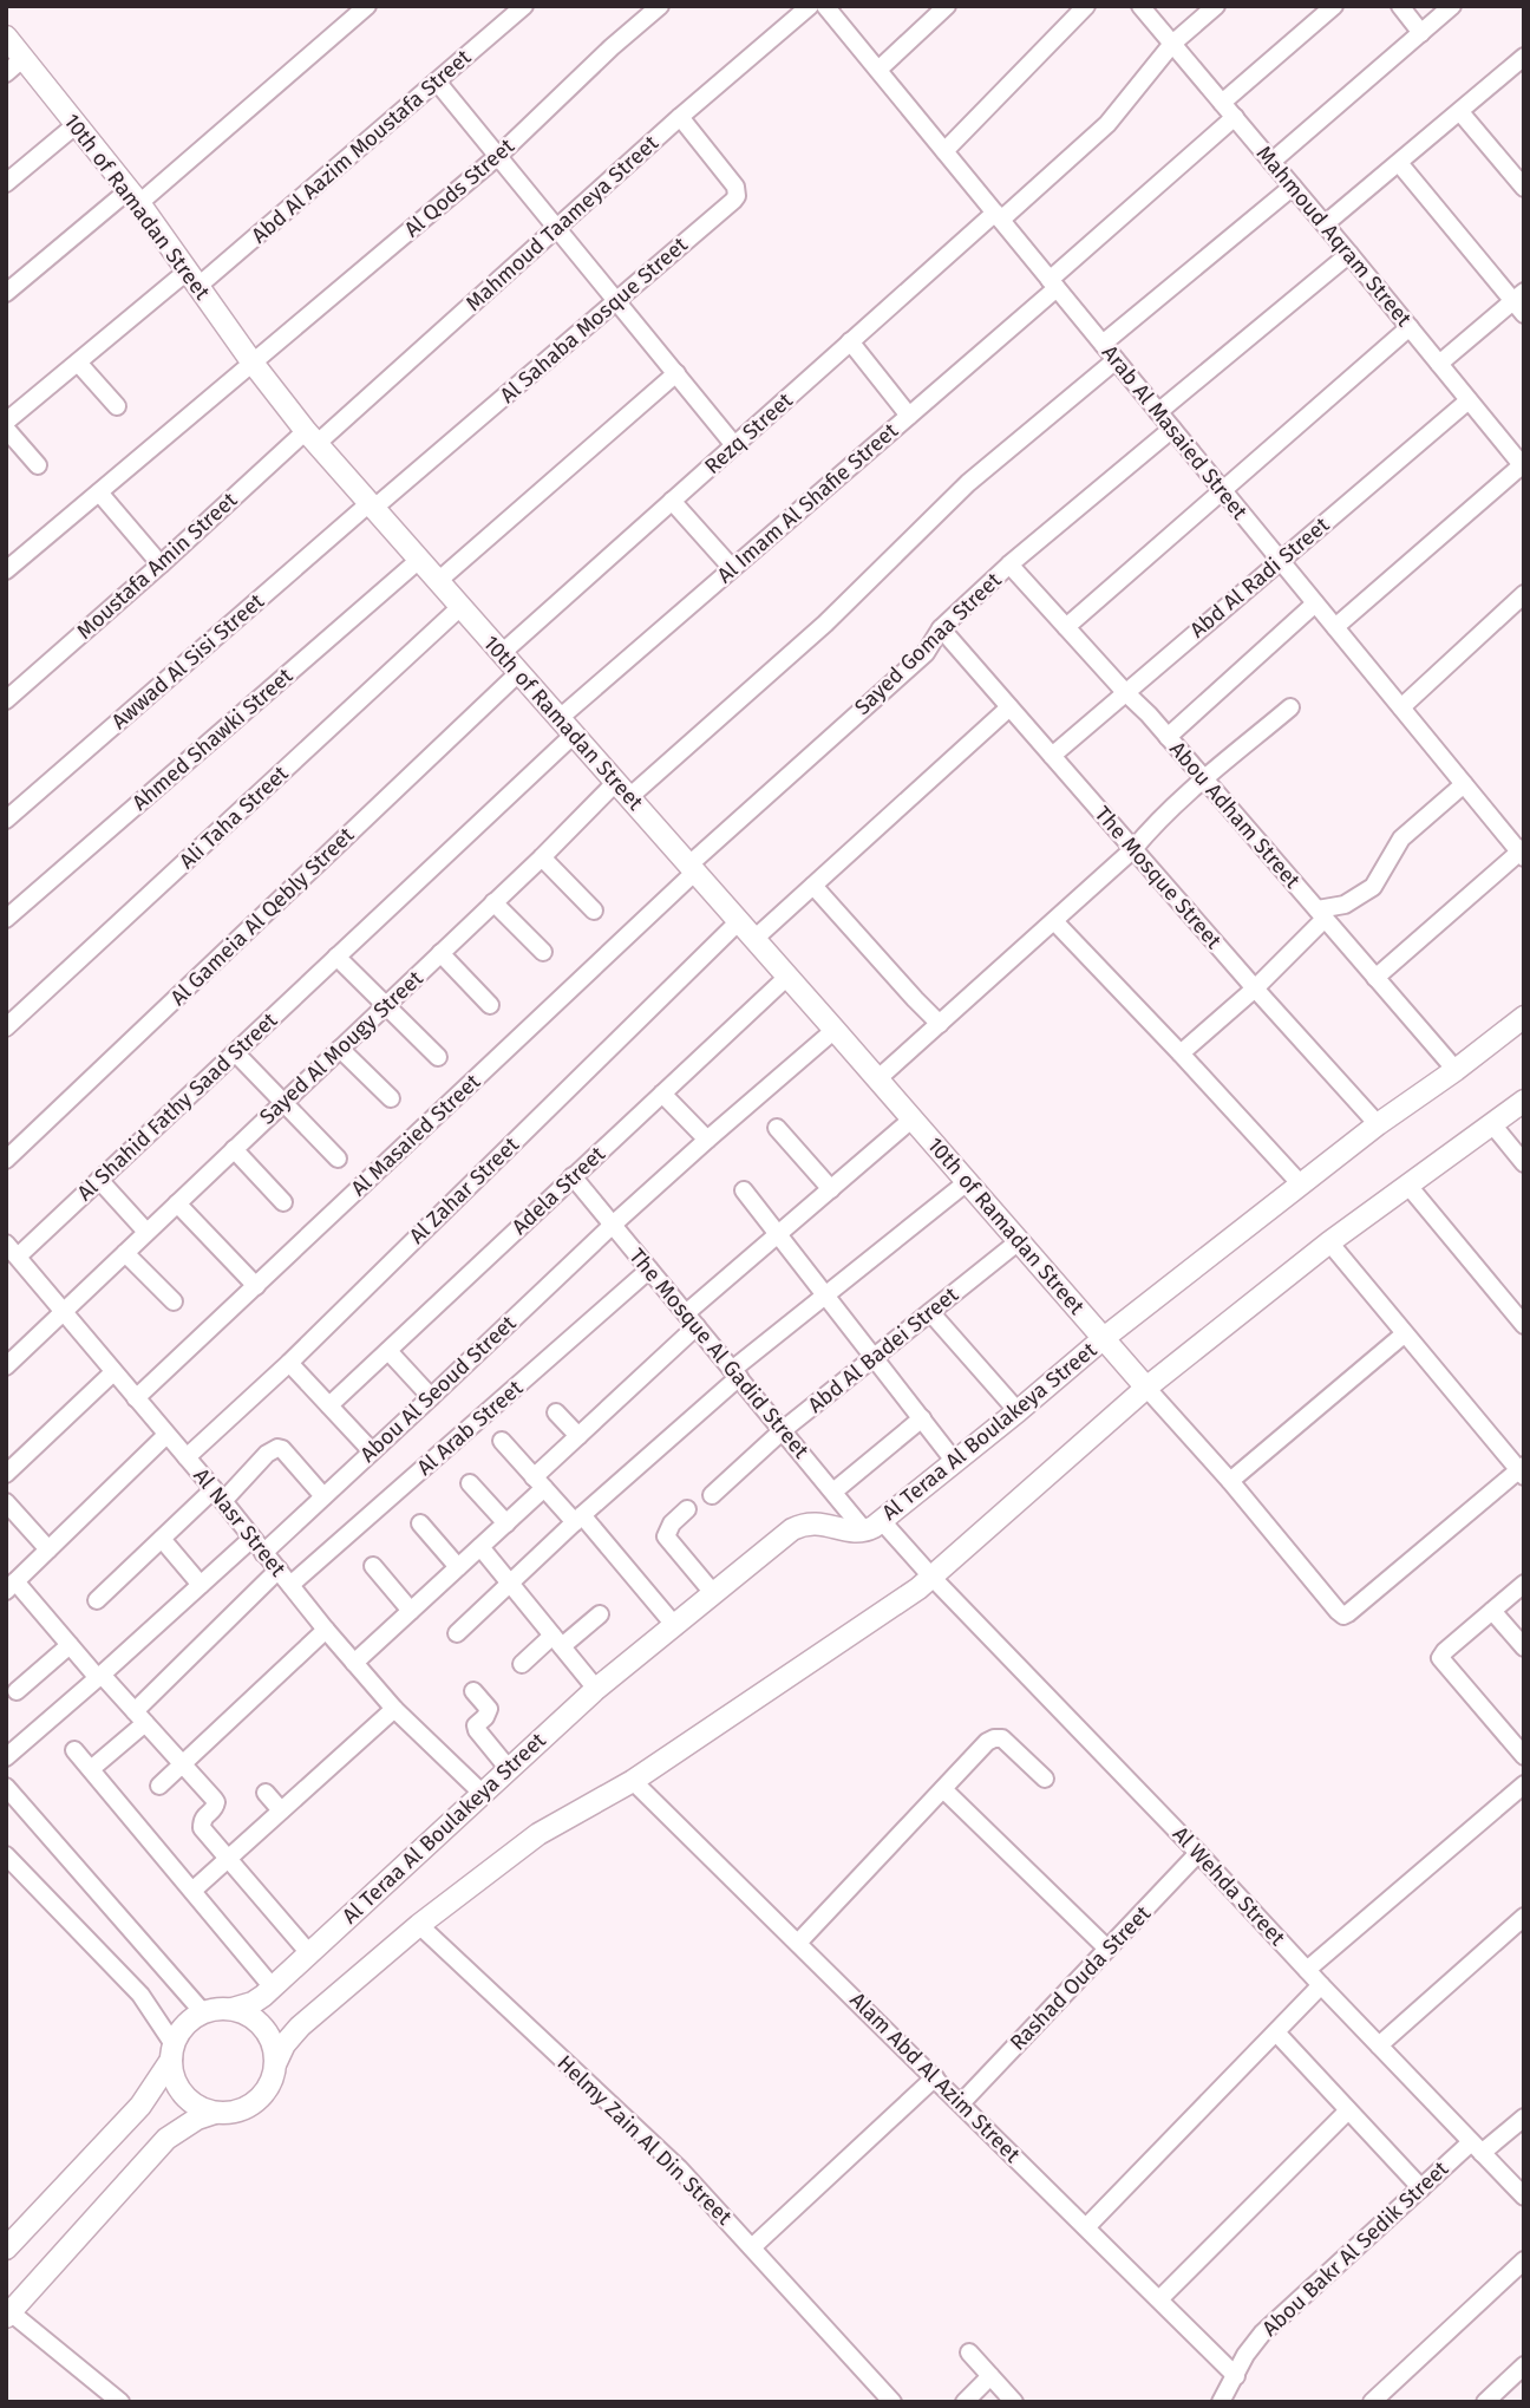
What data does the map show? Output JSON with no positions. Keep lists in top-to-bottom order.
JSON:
{
  "streets": {
    "street": [
      "Abd Al Aazim Moustafa Street",
      "Al Qods Street",
      "10th of Ramadan Street",
      "Mahmoud Taameya Street",
      "Mahmoud Aqram Street",
      "Al Sahaba Mosque Street",
      "Arab Al Masaied Street",
      "Rezq Street",
      "Al Imam Al Shafie Street",
      "Moustafa Amin Street",
      "Abd Al Radi Street",
      "Sayed Gomaa Street",
      "Awwad Al Sisi Street",
      "Ahmed Shawki Street",
      "Abou Adham Street",
      "Ali Taha Street",
      "The Mosque Street",
      "Al Gameia Al Qebly Street",
      "Sayed Al Mougy Street",
      "Al Shahid Fathy Saad Street",
      "Al Masaied Street",
      "Al Zahar Street",
      "Adela Street",
      "Abd Al Badei Street",
      "The Mosque Al Gadid Street",
      "Abou Al Seoud Street",
      "Al Arab Street",
      "Al Teraa Al Boulakeya Street",
      "Al Nasr Street",
      "Al Wehda Street",
      "Rashad Ouda Street",
      "Alam Abd Al Azim Street",
      "Helmy Zain Al Din Street",
      "Abou Bakr Al Sedik Street"
    ]
  },
  "crossings": [
    ["Abd Al Aazim Moustafa Street", "10th of Ramadan Street"],
    ["Al Qods Street", "10th of Ramadan Street"],
    ["10th of Ramadan Street", "Mahmoud Taameya Street"],
    ["10th of Ramadan Street", "Al Sahaba Mosque Street"],
    ["10th of Ramadan Street", "Rezq Street"],
    ["10th of Ramadan Street", "Al Imam Al Shafie Street"],
    ["10th of Ramadan Street", "Moustafa Amin Street"],
    ["10th of Ramadan Street", "Sayed Gomaa Street"],
    ["10th of Ramadan Street", "Awwad Al Sisi Street"],
    ["10th of Ramadan Street", "Ahmed Shawki Street"],
    ["10th of Ramadan Street", "Ali Taha Street"],
    ["10th of Ramadan Street", "Al Gameia Al Qebly Street"],
    ["10th of Ramadan Street", "Sayed Al Mougy Street"],
    ["10th of Ramadan Street", "Al Shahid Fathy Saad Street"],
    ["10th of Ramadan Street", "Al Masaied Street"],
    ["10th of Ramadan Street", "Al Zahar Street"],
    ["10th of Ramadan Street", "Adela Street"],
    ["10th of Ramadan Street", "Abd Al Badei Street"],
    ["10th of Ramadan Street", "Abou Al Seoud Street"],
    ["10th of Ramadan Street", "Al Teraa Al Boulakeya Street"],
    ["Mahmoud Taameya Street", "Al Sahaba Mosque Street"],
    ["Mahmoud Taameya Street", "Moustafa Amin Street"],
    ["Mahmoud Aqram Street", "Rezq Street"],
    ["Mahmoud Aqram Street", "Al Imam Al Shafie Street"],
    ["Mahmoud Aqram Street", "Abd Al Radi Street"],
    ["Al Sahaba Mosque Street", "Awwad Al Sisi Street"],
    ["Arab Al Masaied Street", "Rezq Street"],
    ["Arab Al Masaied Street", "Al Imam Al Shafie Street"],
    ["Arab Al Masaied Street", "Abd Al Radi Street"],
    ["Arab Al Masaied Street", "Sayed Gomaa Street"],
    ["Arab Al Masaied Street", "Sayed Al Mougy Street"],
    ["Abd Al Radi Street", "Abou Adham Street"],
    ["Abd Al Radi Street", "The Mosque Street"],
    ["Sayed Gomaa Street", "Abou Adham Street"],
    ["Sayed Gomaa Street", "The Mosque Street"],
    ["Sayed Gomaa Street", "Al Masaied Street"],
    ["Abou Adham Street", "Al Teraa Al Boulakeya Street"],
    ["The Mosque Street", "Al Teraa Al Boulakeya Street"],
    ["Sayed Al Mougy Street", "Al Nasr Street"],
    ["Al Shahid Fathy Saad Street", "Al Nasr Street"],
    ["Al Masaied Street", "Al Nasr Street"],
    ["Al Zahar Street", "Al Nasr Street"],
    ["Adela Street", "The Mosque Al Gadid Street"],
    ["Abd Al Badei Street", "The Mosque Al Gadid Street"],
    ["The Mosque Al Gadid Street", "Abou Al Seoud Street"],
    ["The Mosque Al Gadid Street", "Al Arab Street"],
    ["The Mosque Al Gadid Street", "Al Teraa Al Boulakeya Street"],
    ["The Mosque Al Gadid Street", "Al Wehda Street"],
    ["Abou Al Seoud Street", "Al Nasr Street"],
    ["Al Arab Street", "Al Nasr Street"],
    ["Al Teraa Al Boulakeya Street", "Al Nasr Street"],
    ["Al Teraa Al Boulakeya Street", "Al Wehda Street"],
    ["Al Wehda Street", "Rashad Ouda Street"],
    ["Al Wehda Street", "Abou Bakr Al Sedik Street"],
    ["Rashad Ouda Street", "Alam Abd Al Azim Street"],
    ["Alam Abd Al Azim Street", "Abou Bakr Al Sedik Street"]
  ]
}
